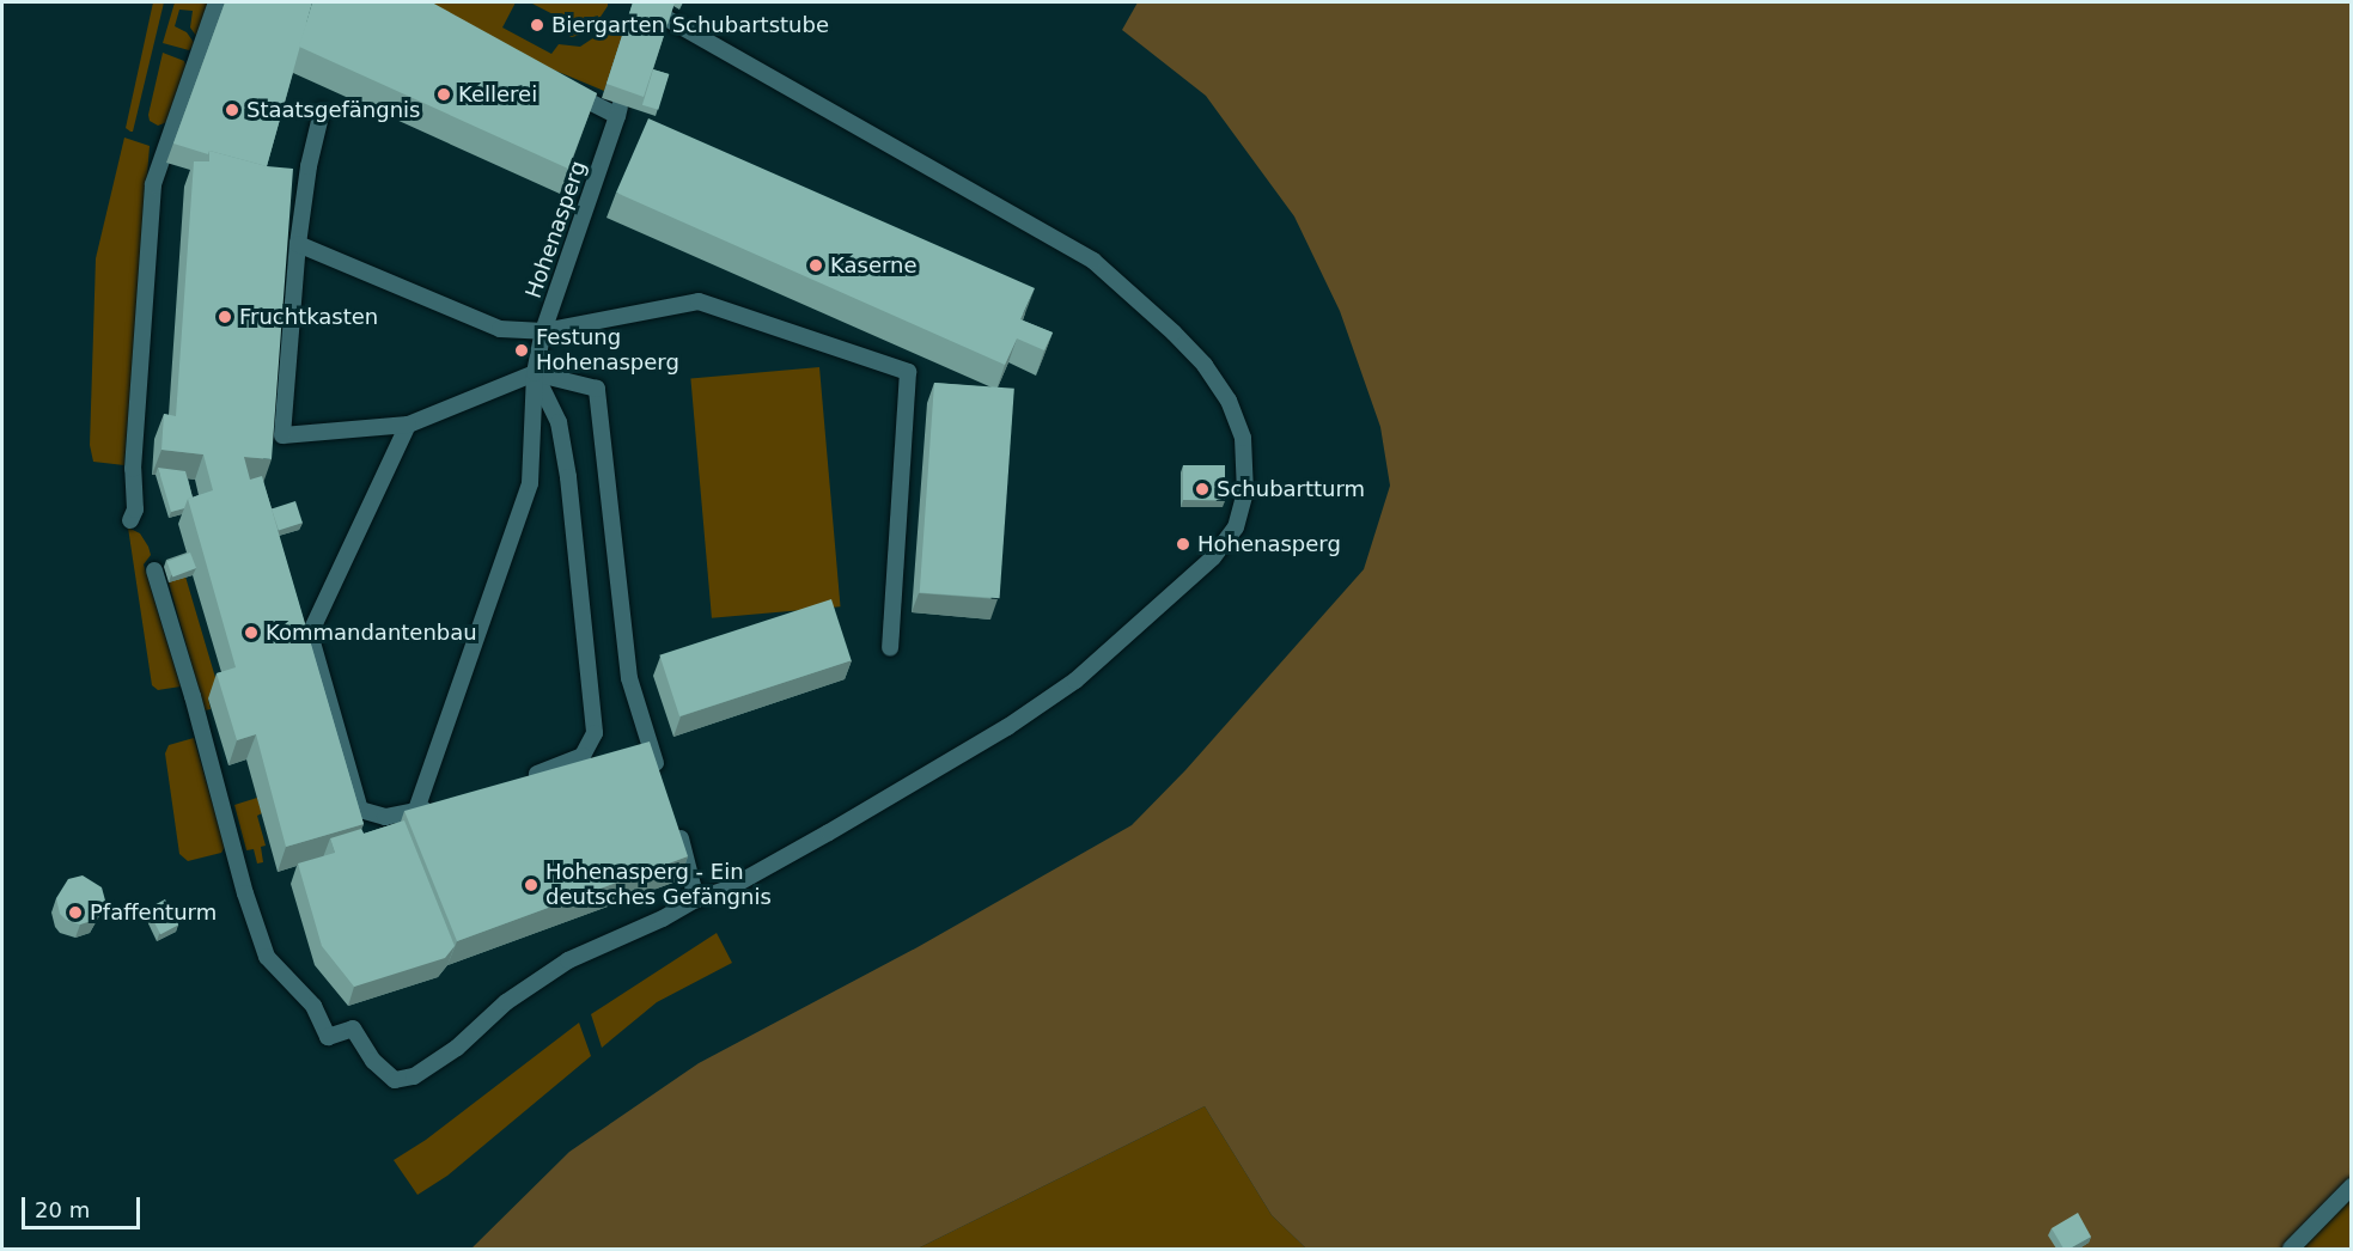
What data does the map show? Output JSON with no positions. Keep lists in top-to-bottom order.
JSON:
{
  "streets": {
    "lane": ["Hohenasperg"]
  },
  "places": [
    "Biergarten Schubartstube",
    "Kellerei",
    "Staatsgefängnis",
    "Kaserne",
    "Fruchtkasten",
    "Festung Hohenasperg",
    "Schubartturm",
    "Hohenasperg",
    "Kommandantenbau",
    "Hohenasperg - Ein deutsches Gefängnis",
    "Pfaffenturm"
  ],
  "scale_bar": "20 m"
}
